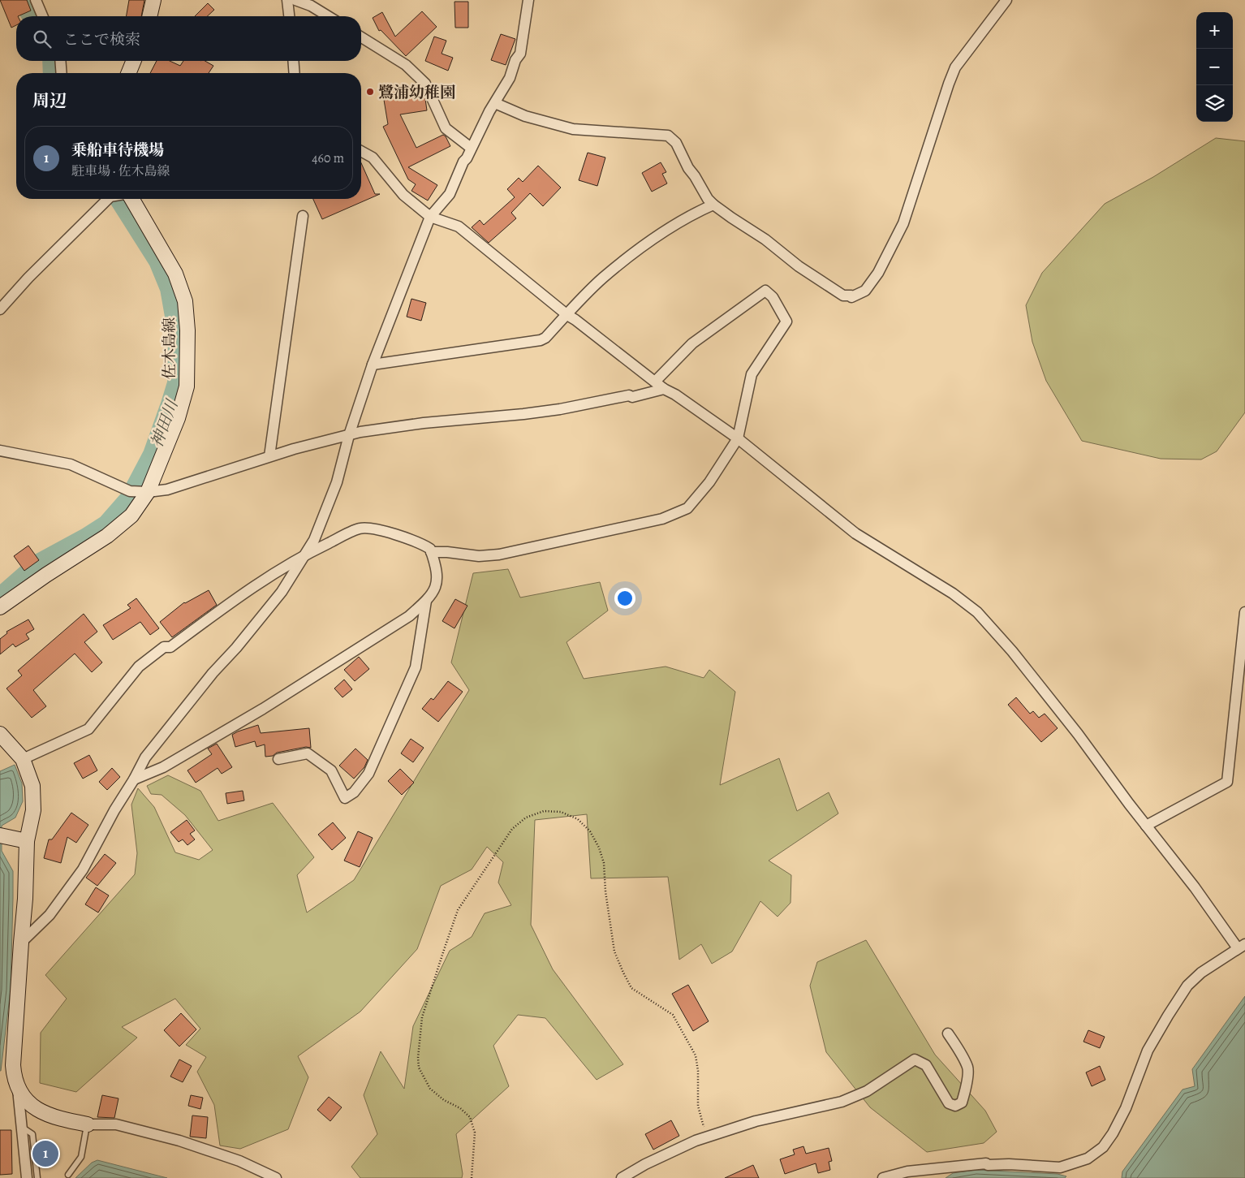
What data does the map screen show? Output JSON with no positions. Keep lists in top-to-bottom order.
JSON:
{
  "streets": {
    "main road": ["佐木島線"]
  },
  "water": ["神田川"],
  "places": ["鷺浦幼稚園"],
  "page": {
    "map_buttons": ["+", "−"],
    "search": "ここで検索",
    "heading": "周辺",
    "list": [
      {
        "mark": "1",
        "name": "乗船車待機場",
        "note": "駐車場 · 佐木島線",
        "value": "460 m"
      }
    ],
    "pins": "1"
  }
}
